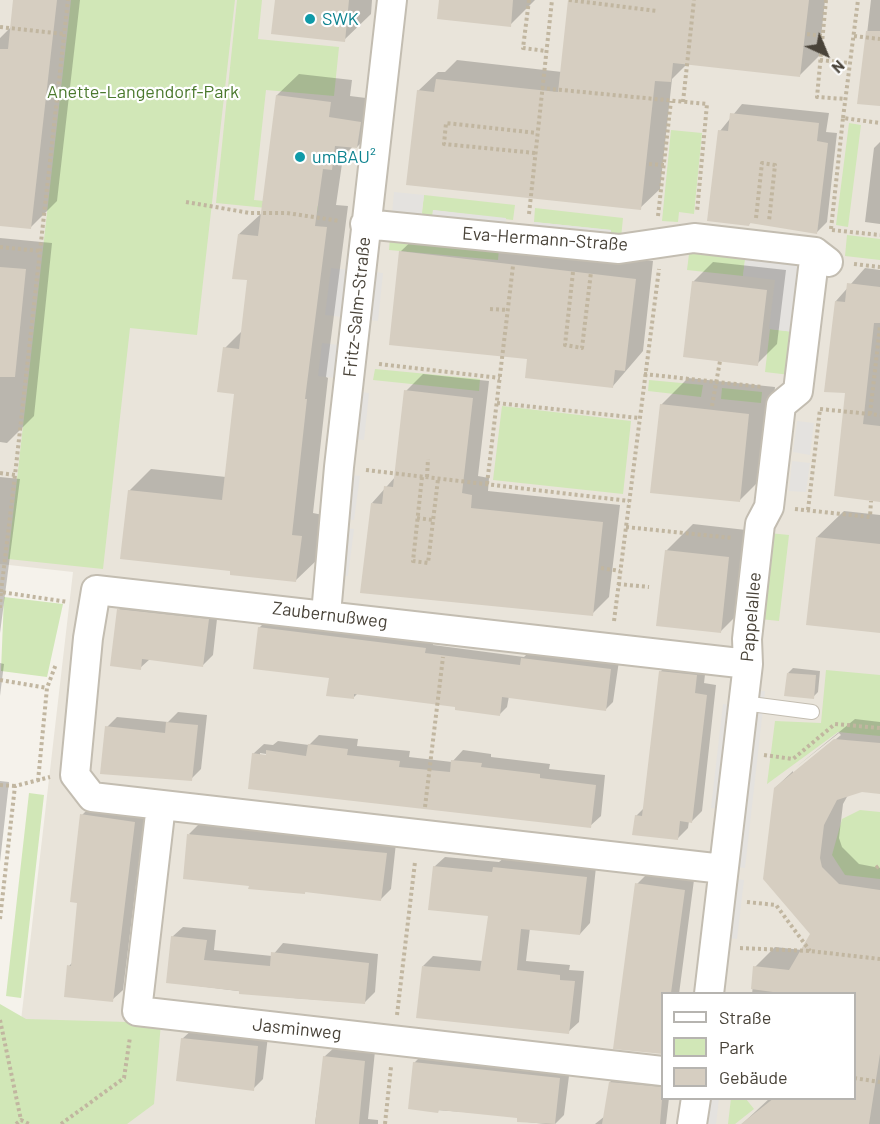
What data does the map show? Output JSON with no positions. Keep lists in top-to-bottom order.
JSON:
{
  "streets": {
    "street": [
      "Eva-Hermann-Straße",
      "Fritz-Salm-Straße",
      "Zaubernußweg",
      "Pappelallee",
      "Jasminweg"
    ]
  },
  "crossings": [
    ["Eva-Hermann-Straße", "Fritz-Salm-Straße"],
    ["Eva-Hermann-Straße", "Pappelallee"],
    ["Fritz-Salm-Straße", "Zaubernußweg"],
    ["Zaubernußweg", "Pappelallee"]
  ],
  "parks": ["Anette-Langendorf-Park"],
  "places": ["SWK", "umBAU²"],
  "legend": ["Straße", "Park", "Gebäude"],
  "north": "bottom right"
}
